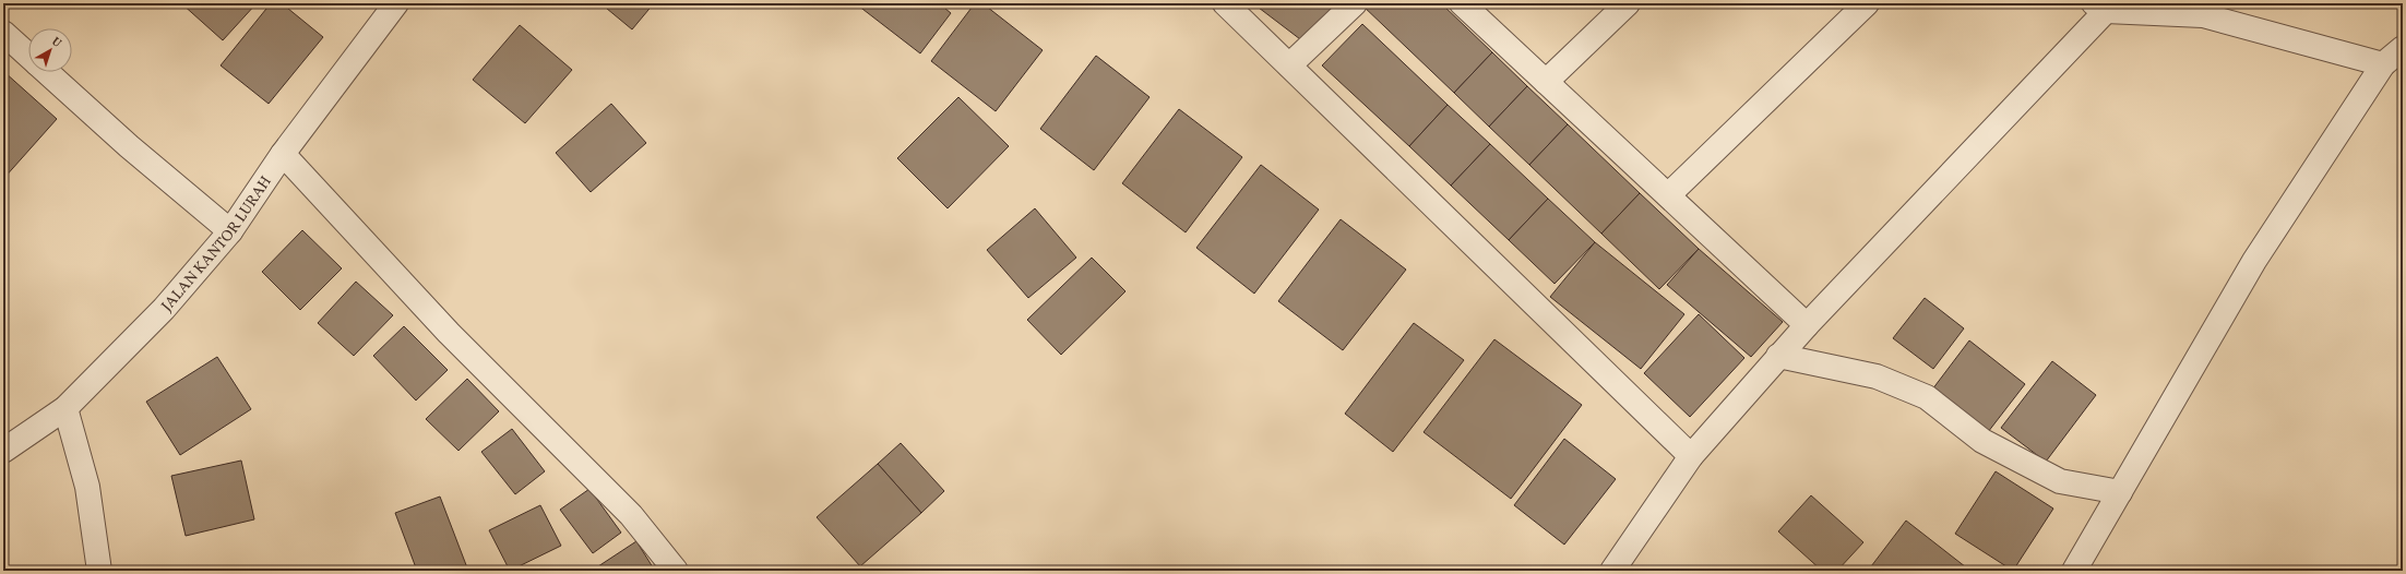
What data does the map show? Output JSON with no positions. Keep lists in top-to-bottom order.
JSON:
{
  "streets": {
    "street": ["JALAN KANTOR LURAH"]
  },
  "north": "top right"
}
